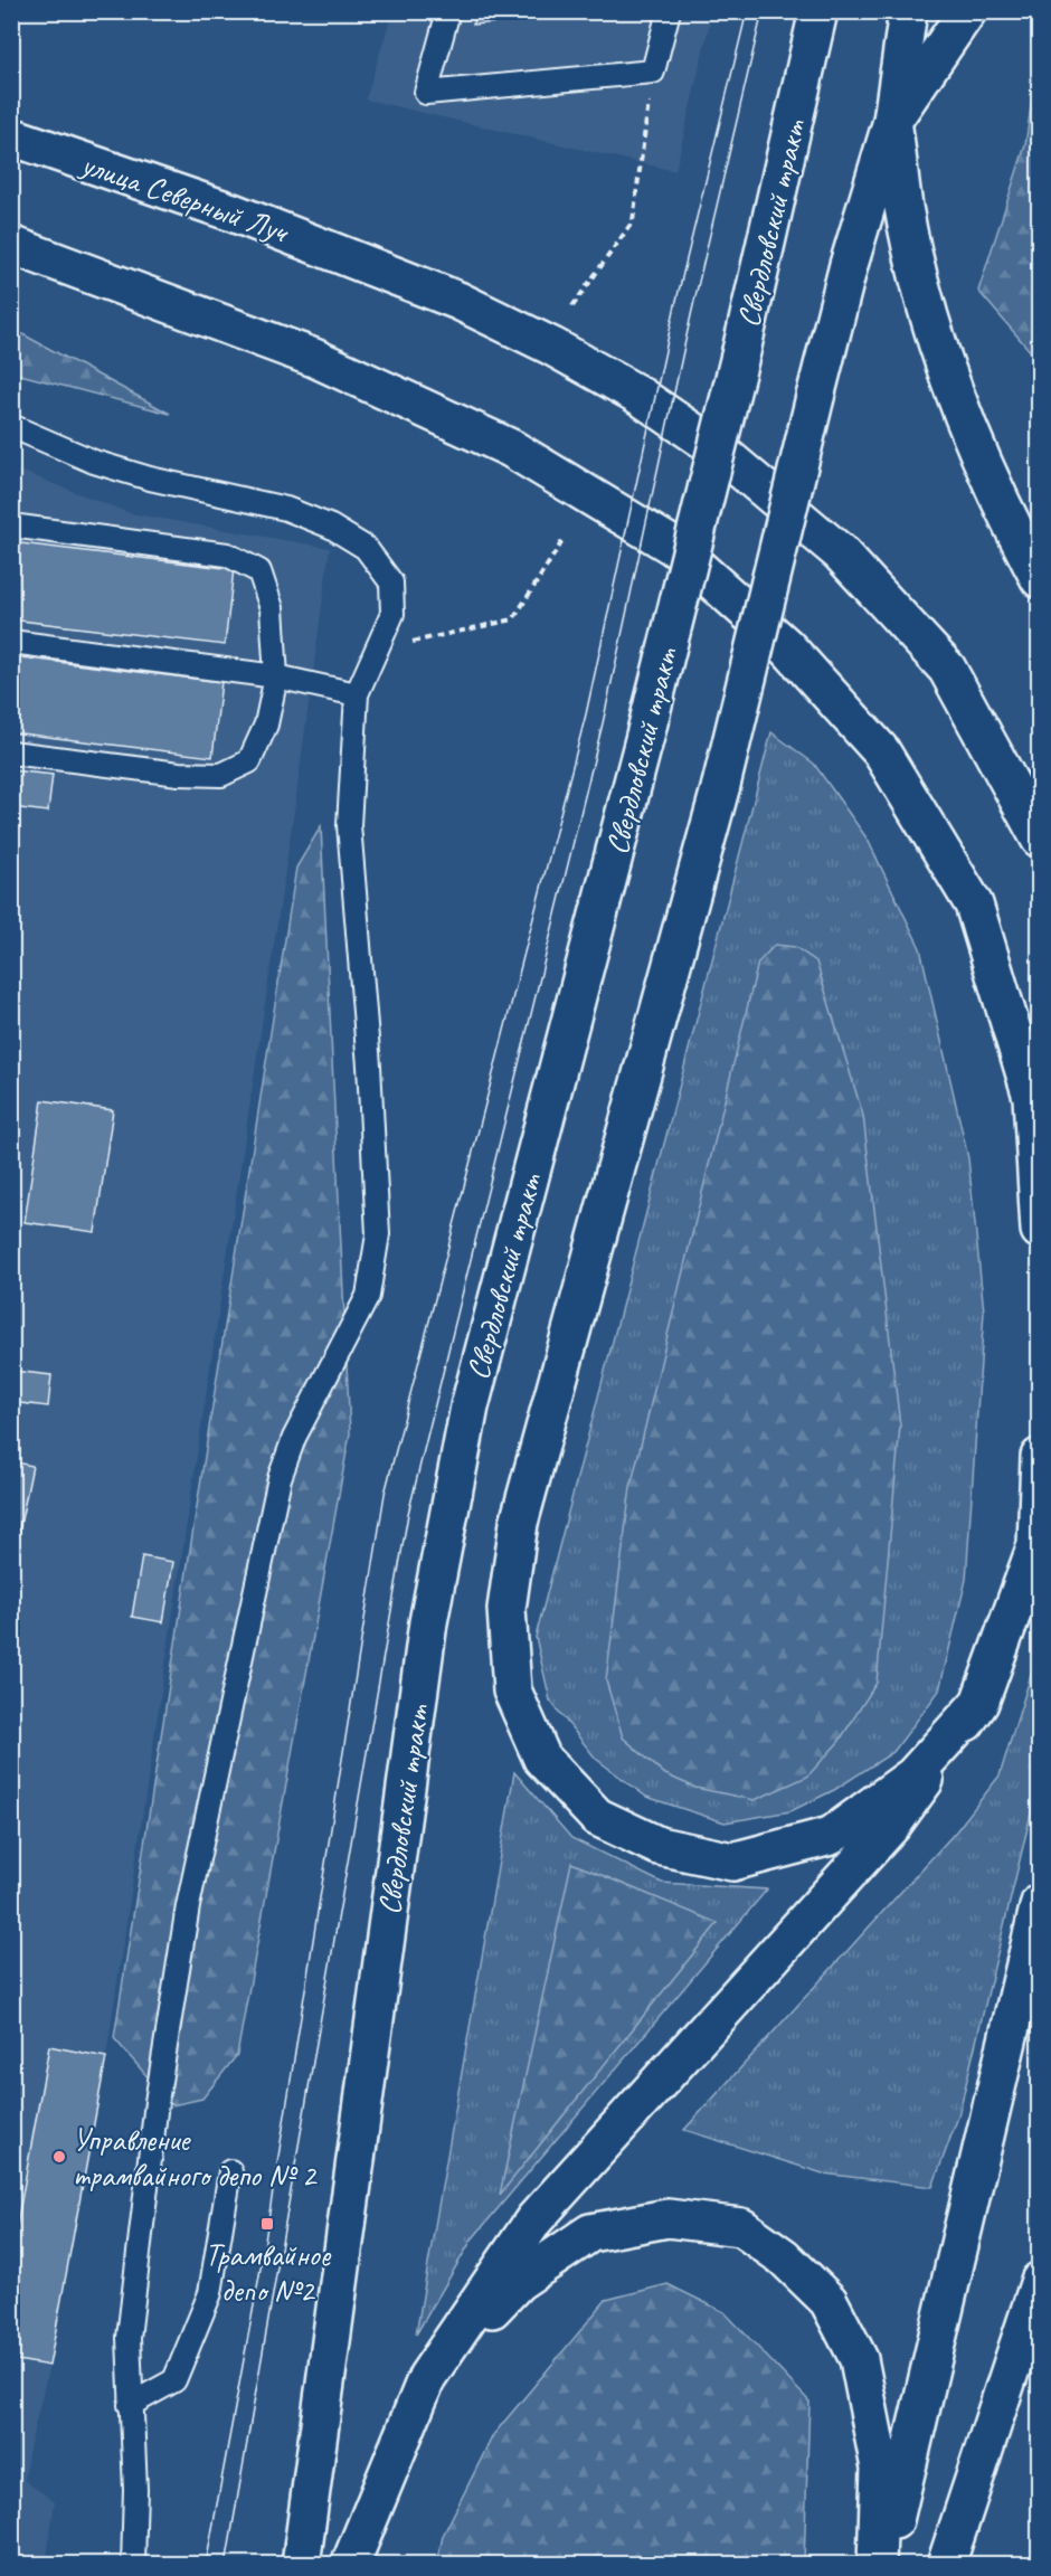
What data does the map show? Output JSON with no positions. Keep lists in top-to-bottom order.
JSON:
{
  "streets": {
    "main road": ["улица Северный Луч", "Свердловский тракт"]
  },
  "places": {
    "other": ["Управление трамвайного депо № 2"],
    "transit": ["Трамвайное депо №2"]
  }
}
